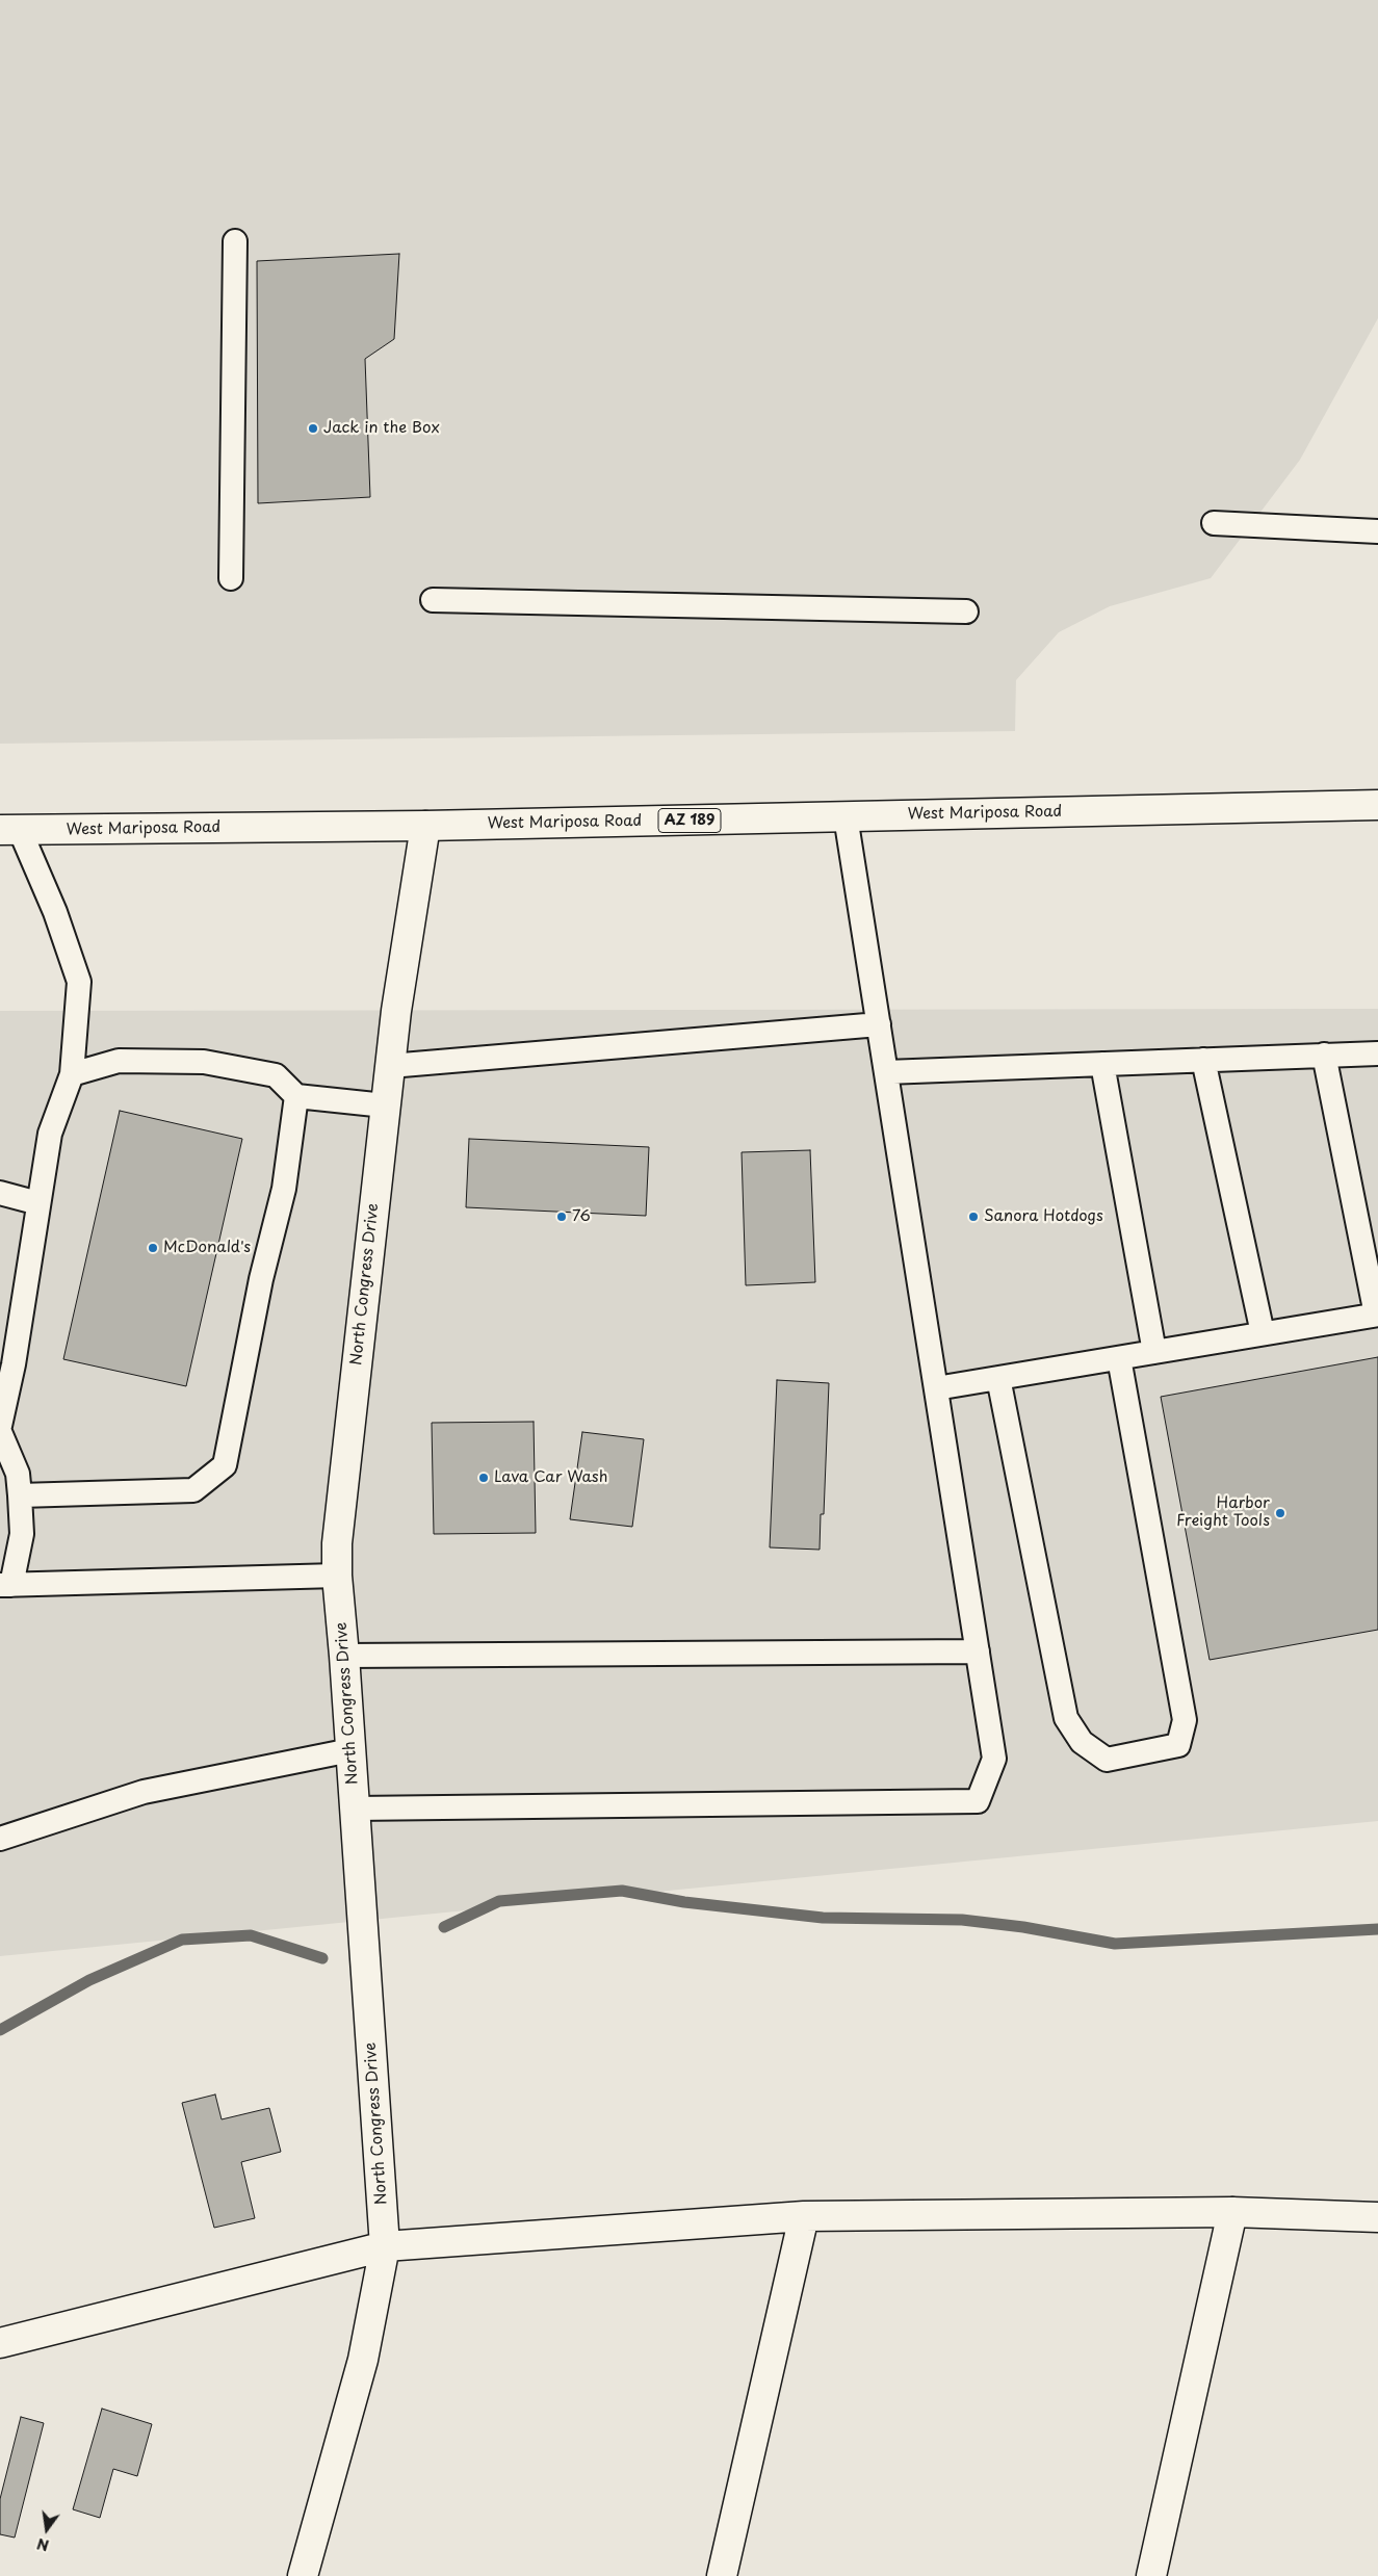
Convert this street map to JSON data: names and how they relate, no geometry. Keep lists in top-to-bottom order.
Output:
{
  "streets": {
    "street": ["West Mariposa Road", "AZ 189", "North Congress Drive"]
  },
  "crossings": [
    ["West Mariposa Road", "North Congress Drive"]
  ],
  "places": [
    "Jack in the Box",
    "76",
    "Sanora Hotdogs",
    "McDonald's",
    "Lava Car Wash",
    "Harbor Freight Tools"
  ],
  "north": "bottom"
}
